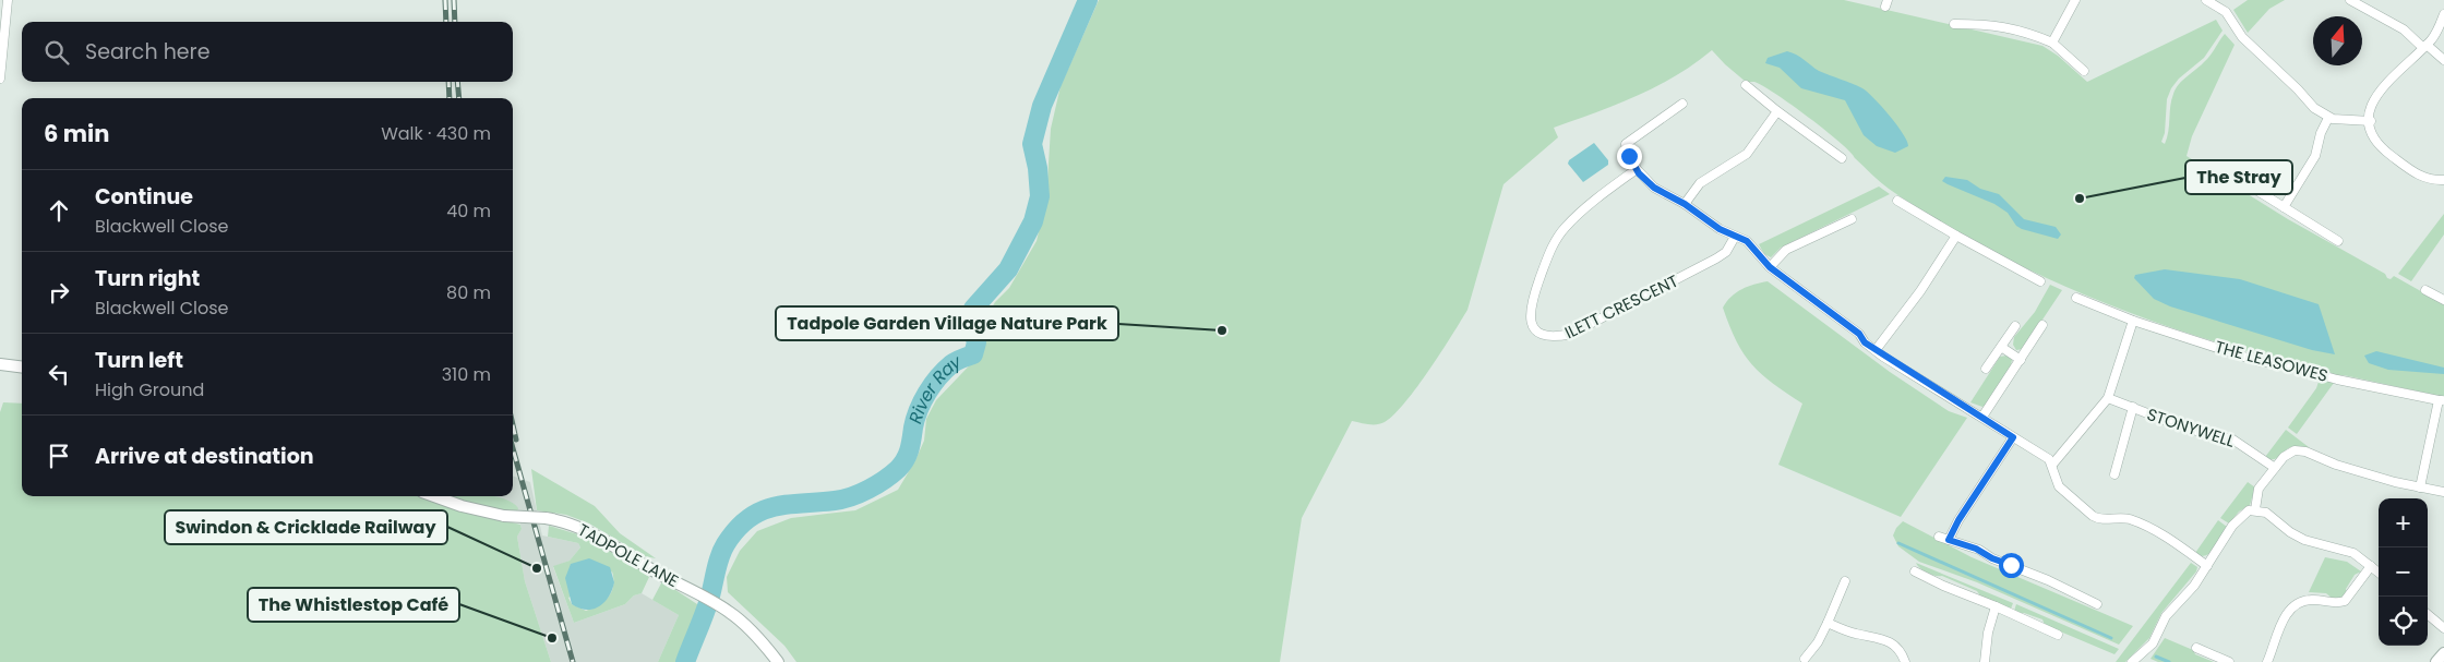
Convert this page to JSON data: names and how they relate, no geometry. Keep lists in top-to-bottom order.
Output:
{
  "streets": {
    "street": [
      "ILETT CRESCENT",
      "THE LEASOWES",
      "STONYWELL",
      "TADPOLE LANE"
    ]
  },
  "water": ["River Ray"],
  "places": [
    "The Stray",
    "Tadpole Garden Village Nature Park",
    "Swindon & Cricklade Railway",
    "The Whistlestop Café"
  ],
  "north": "top",
  "page": {
    "search": "Search here",
    "heading": ["6 min", "Walk · 430 m"],
    "list": [
      ["Continue", "Blackwell Close", "40 m"],
      ["Turn right", "Blackwell Close", "80 m"],
      ["Turn left", "High Ground", "310 m"],
      "Arrive at destination"
    ],
    "map_buttons": ["+", "−"]
  }
}
